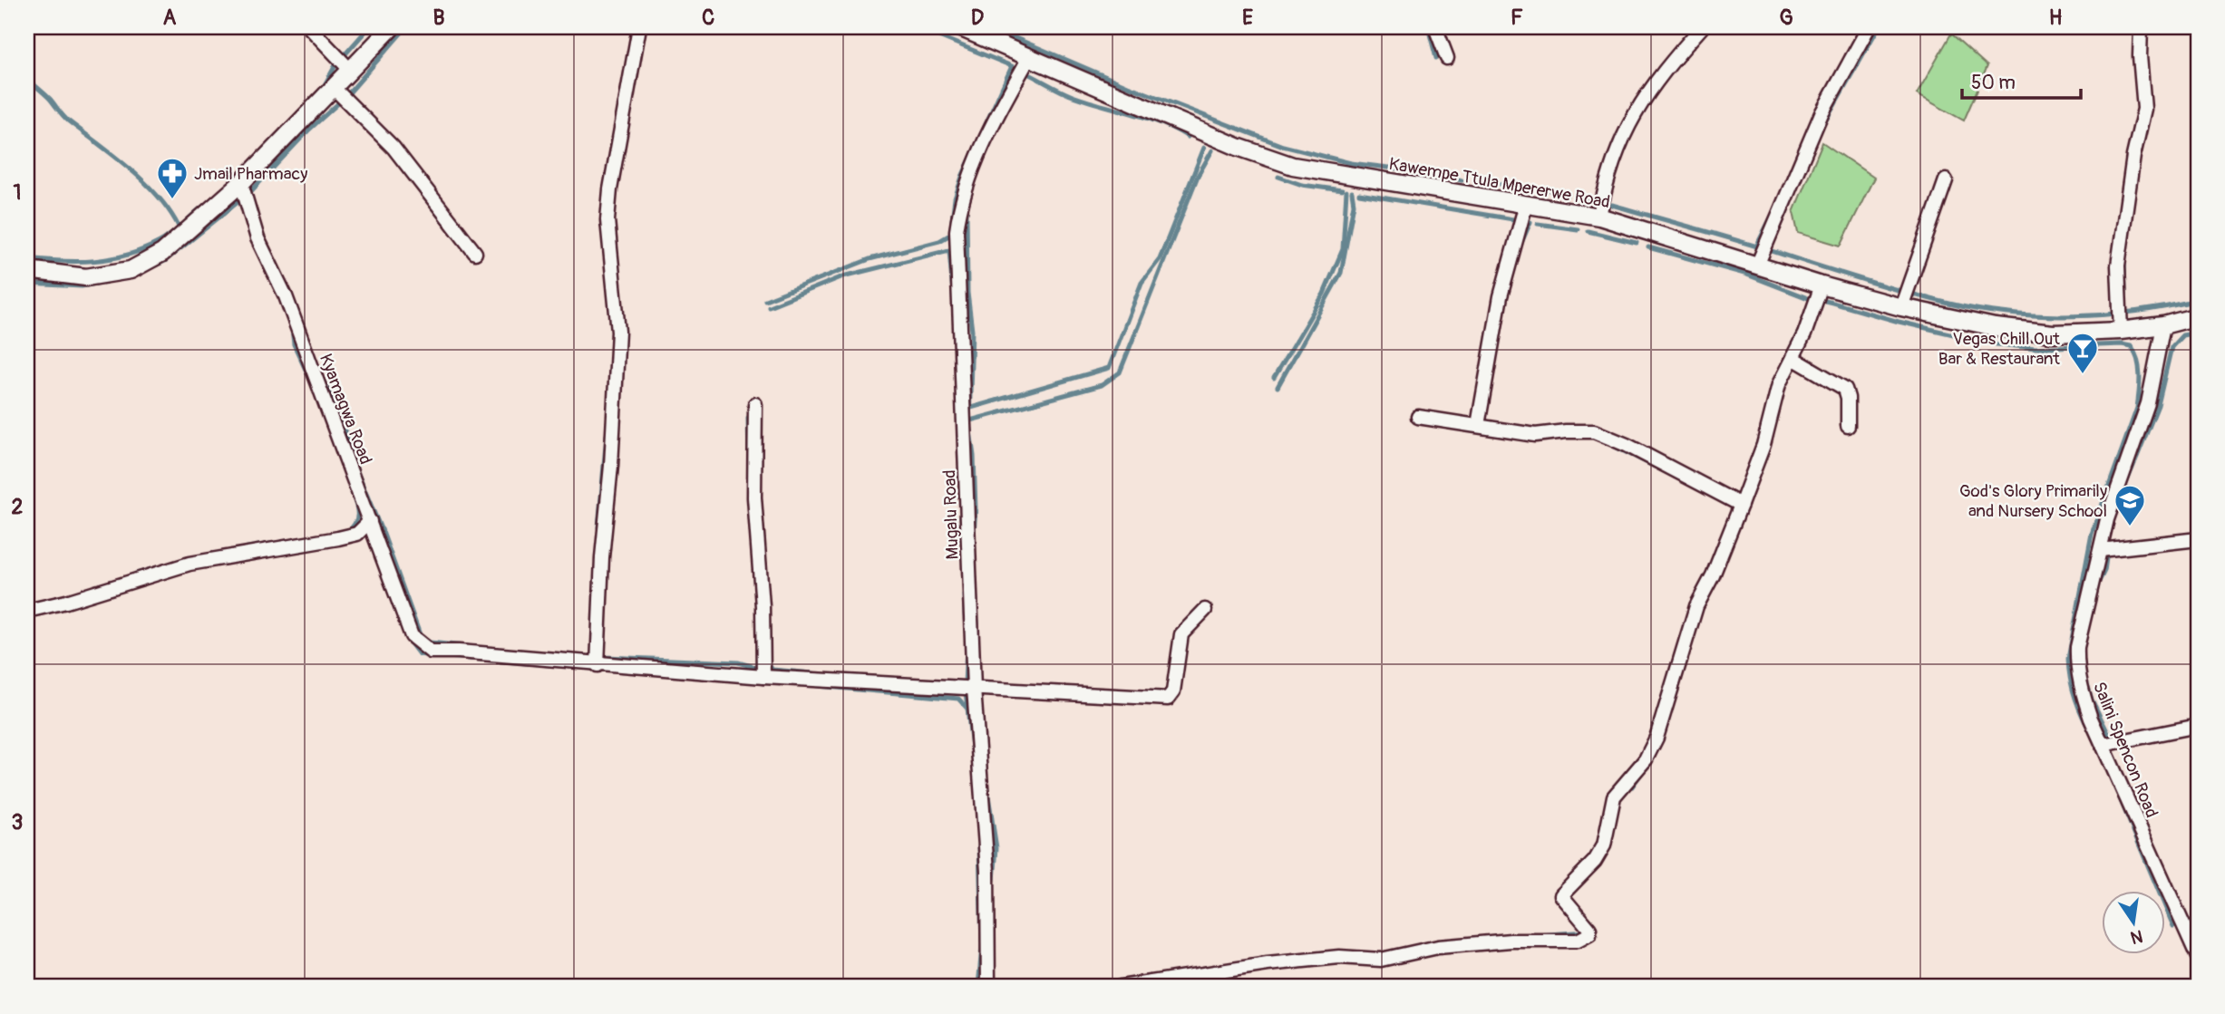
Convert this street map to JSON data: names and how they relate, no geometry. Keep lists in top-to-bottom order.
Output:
{
  "streets": {
    "street": [
      "Kawempe Ttula Mpererwe Road",
      "Kyamagwa Road",
      "Mugalu Road",
      "Salini Spencon Road"
    ]
  },
  "crossings": [
    ["Kawempe Ttula Mpererwe Road", "Mugalu Road"],
    ["Kawempe Ttula Mpererwe Road", "Salini Spencon Road"]
  ],
  "places": {
    "pharmacy": ["Jmail Pharmacy"],
    "bar": ["Vegas Chill Out Bar & Restaurant"],
    "school or university": ["God's Glory Primarily and Nursery School"]
  },
  "scale_bar": "50 m",
  "north": "bottom",
  "grid": {
    "columns": [
      "A",
      "B",
      "C",
      "D",
      "E",
      "F",
      "G",
      "H"
    ],
    "rows": ["1", "2", "3"]
  }
}
